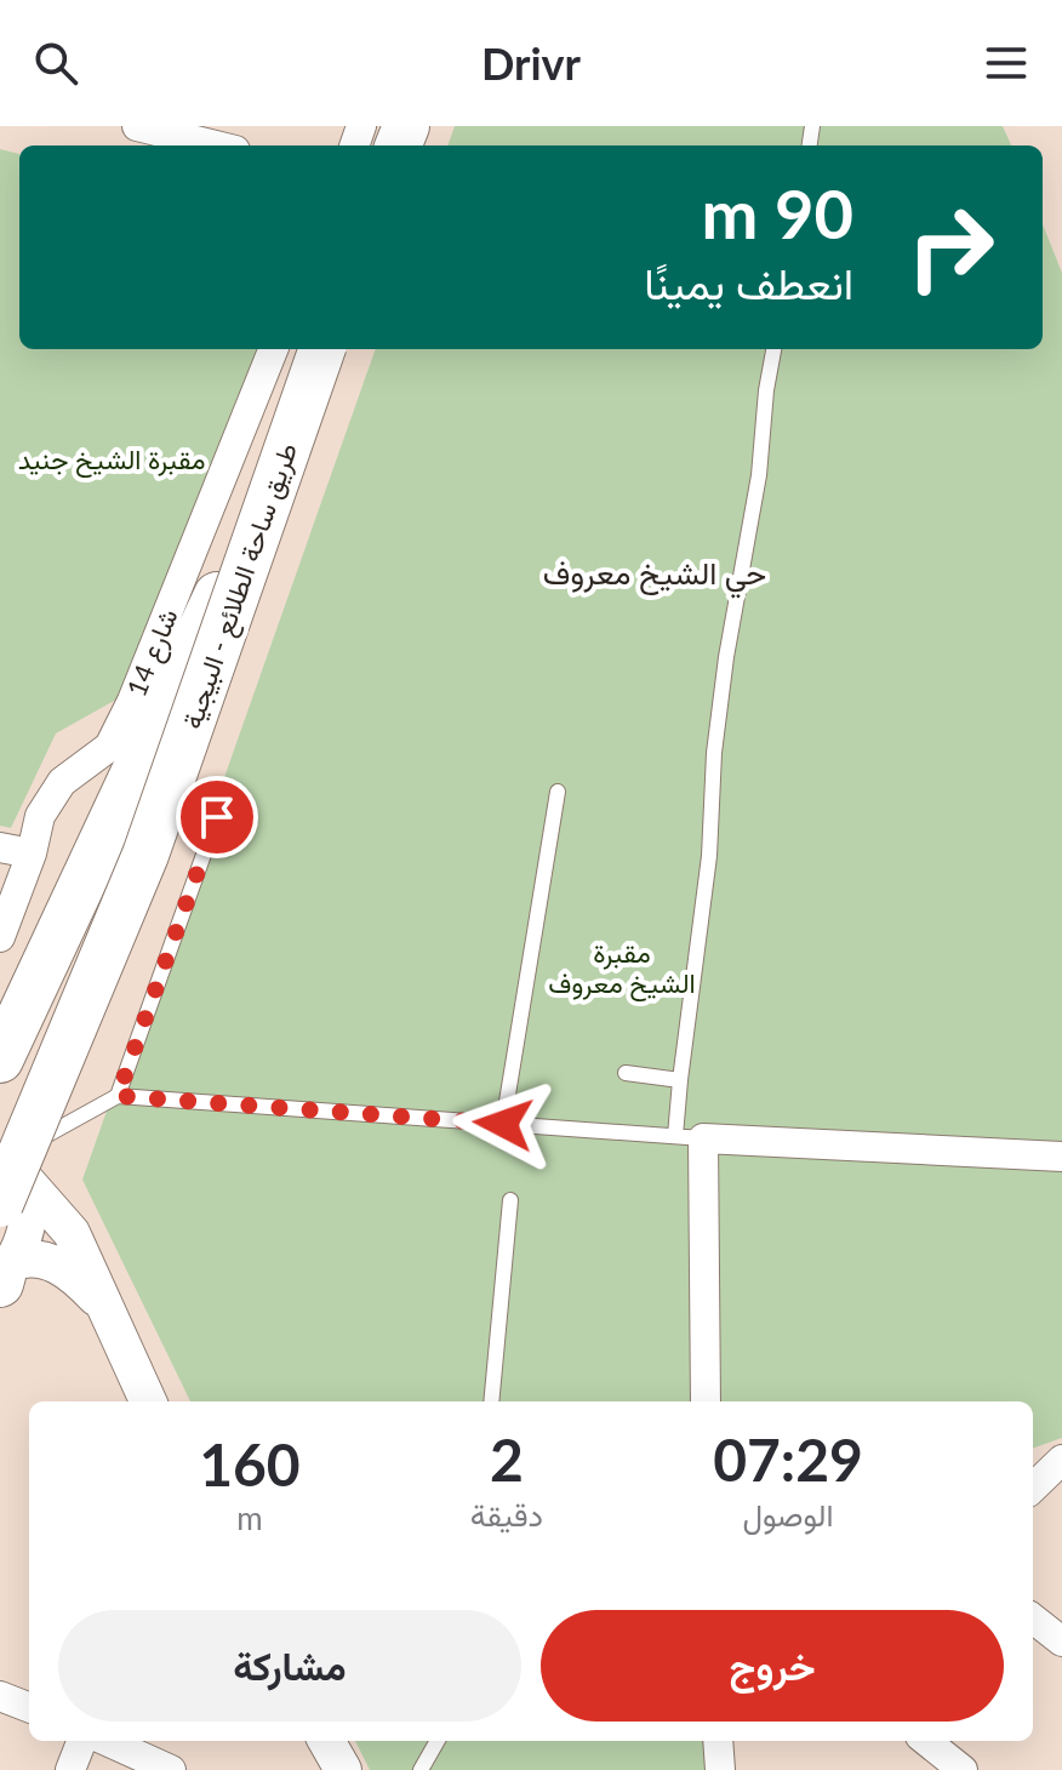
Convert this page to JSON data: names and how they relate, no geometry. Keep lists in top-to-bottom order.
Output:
{
  "streets": {
    "main road": ["طريق ساحة الطلائع - البيجية"],
    "street": ["شارع 14"]
  },
  "districts": ["حي الشيخ معروف"],
  "parks": ["مقبرة الشيخ جنيد", "مقبرة الشيخ معروف"],
  "page": {
    "header": "Drivr",
    "turn": ["90 m", "انعطف يمينًا"],
    "eta": [
      "07:29",
      "الوصول",
      "2",
      "دقيقة",
      "160",
      "m"
    ],
    "buttons": ["خروج", "مشاركة"]
  }
}
